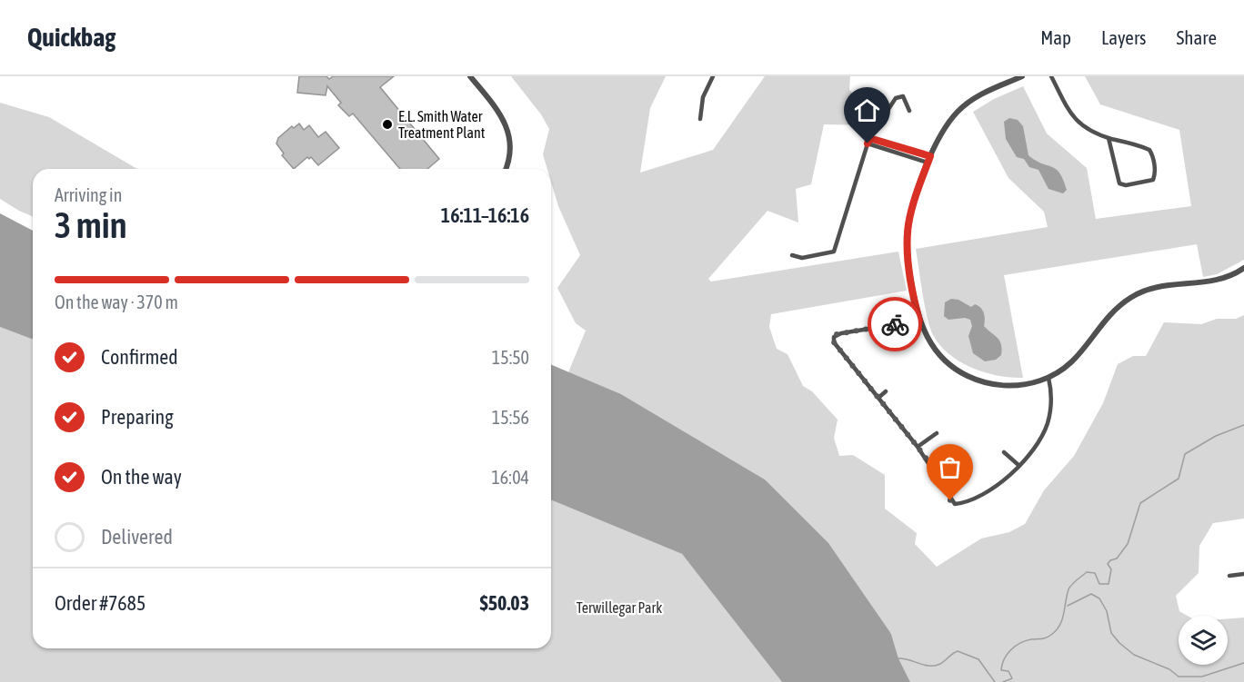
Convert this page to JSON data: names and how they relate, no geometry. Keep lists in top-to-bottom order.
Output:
{
  "parks": ["Terwillegar Park"],
  "places": ["E.L. Smith Water Treatment Plant"],
  "page": {
    "header": "Quickbag",
    "nav": ["Map", "Layers", "Share"],
    "heading": ["3 min", "Arriving in", "16:11–16:16"],
    "panel": ["Order #7685", "$50.03"],
    "bar": "On the way · 370 m",
    "list": [
      ["Confirmed", "15:50"],
      ["Preparing", "15:56"],
      ["On the way", "16:04"],
      "Delivered"
    ]
  }
}
